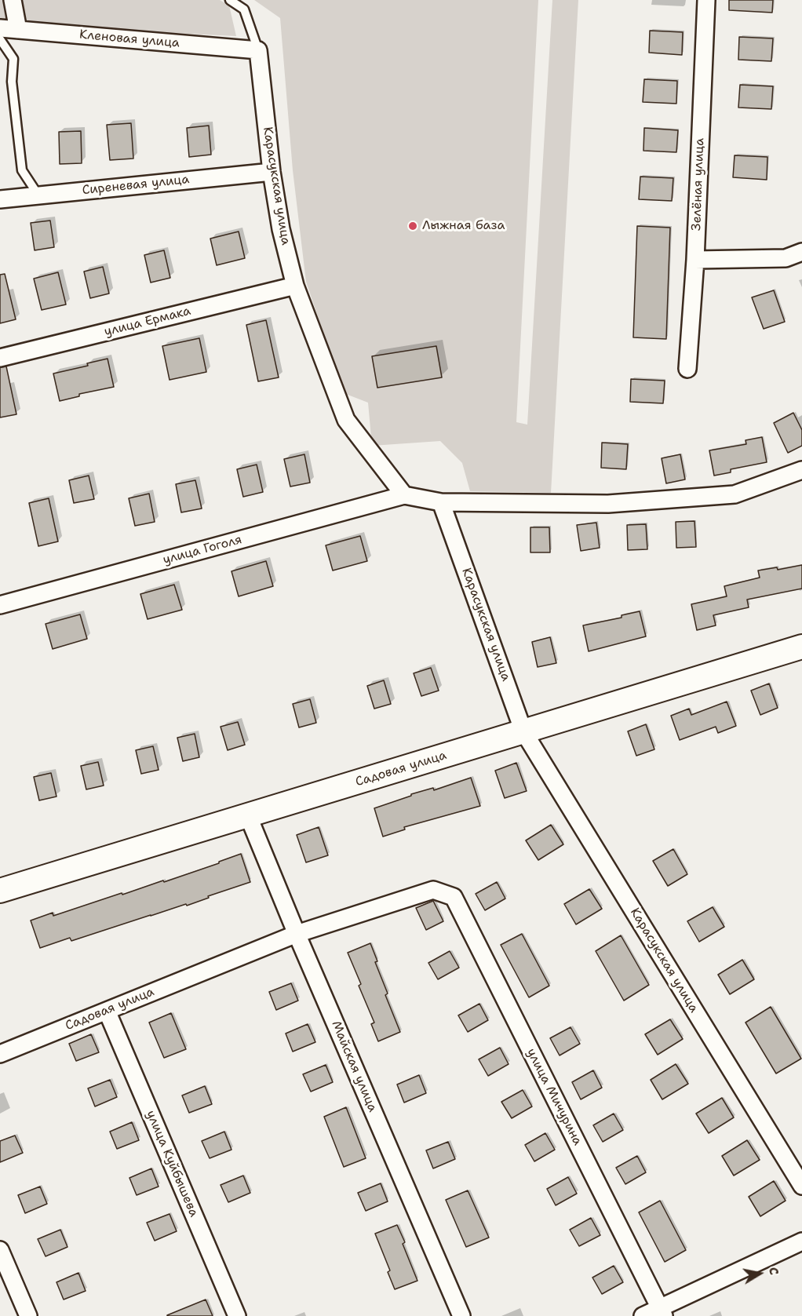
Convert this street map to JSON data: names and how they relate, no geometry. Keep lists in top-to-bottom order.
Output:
{
  "streets": {
    "street": [
      "Кленовая улица",
      "Зелёная улица",
      "Сиреневая улица",
      "Карасукская улица",
      "улица Ермака",
      "улица Гоголя",
      "Садовая улица",
      "Майская улица",
      "улица Мичурина",
      "улица Куйбышева"
    ]
  },
  "crossings": [
    ["Кленовая улица", "Карасукская улица"],
    ["Сиреневая улица", "Карасукская улица"],
    ["Карасукская улица", "улица Ермака"],
    ["Карасукская улица", "улица Гоголя"],
    ["Карасукская улица", "Садовая улица"],
    ["Садовая улица", "Майская улица"],
    ["Садовая улица", "улица Мичурина"],
    ["Садовая улица", "улица Куйбышева"]
  ],
  "places": ["Лыжная база"],
  "north": "right"
}
